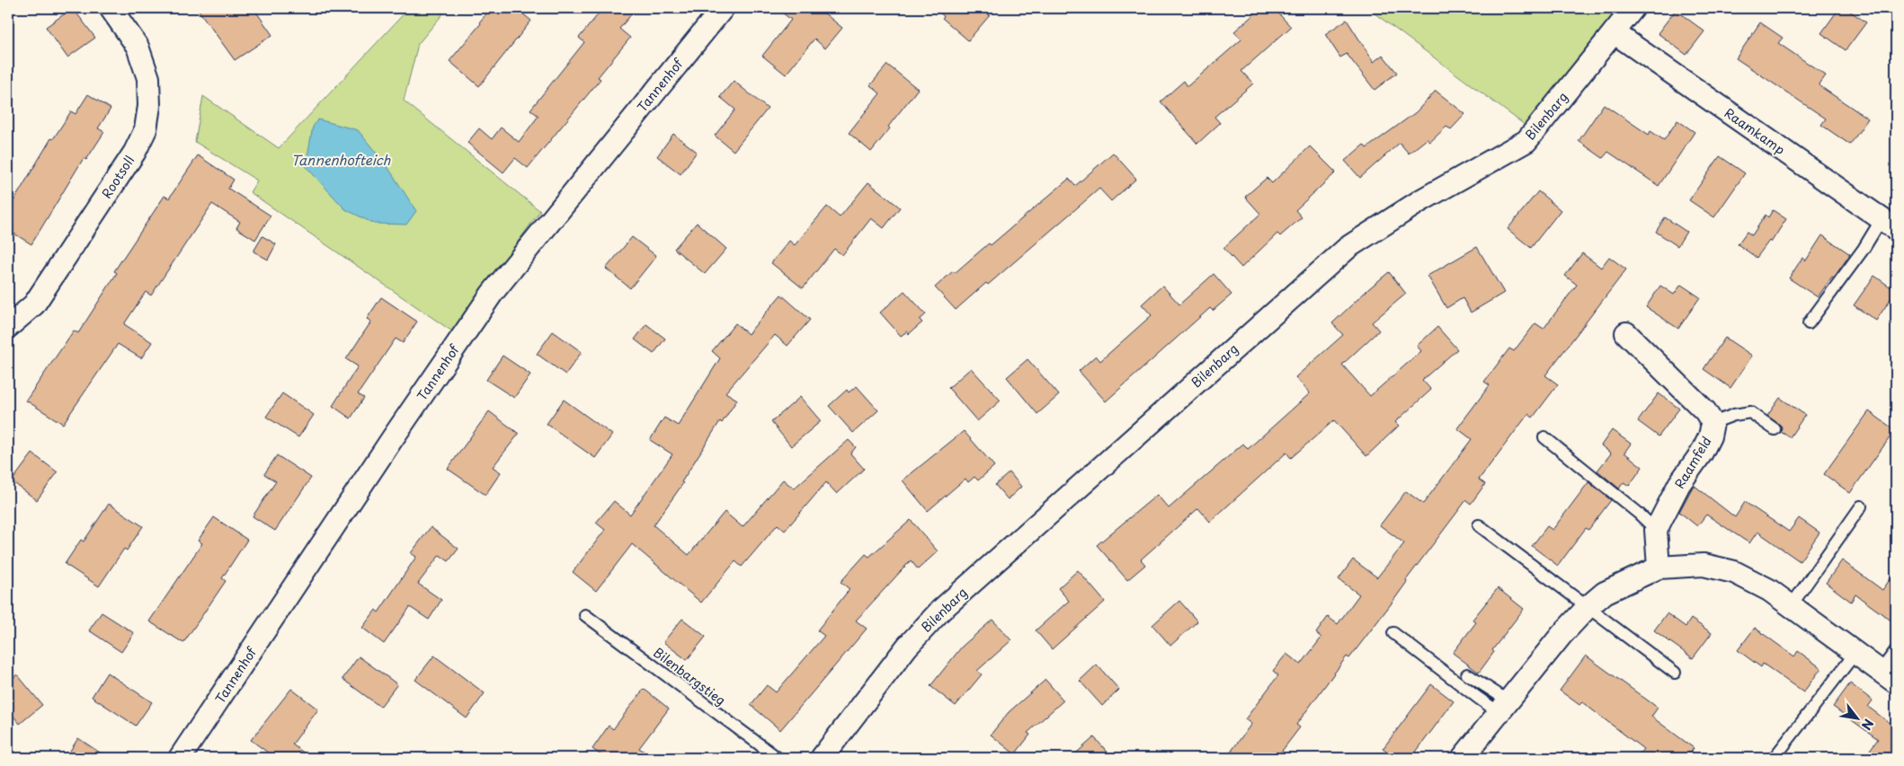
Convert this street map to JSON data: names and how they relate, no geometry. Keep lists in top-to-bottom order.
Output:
{
  "streets": {
    "street": [
      "Tannenhof",
      "Bilenbarg",
      "Raamkamp",
      "Rootsoll",
      "Raamfeld"
    ],
    "lane": ["Bilenbargstieg"]
  },
  "crossings": [
    ["Bilenbarg", "Raamkamp"]
  ],
  "water": ["Tannenhofteich"],
  "north": "bottom right"
}
